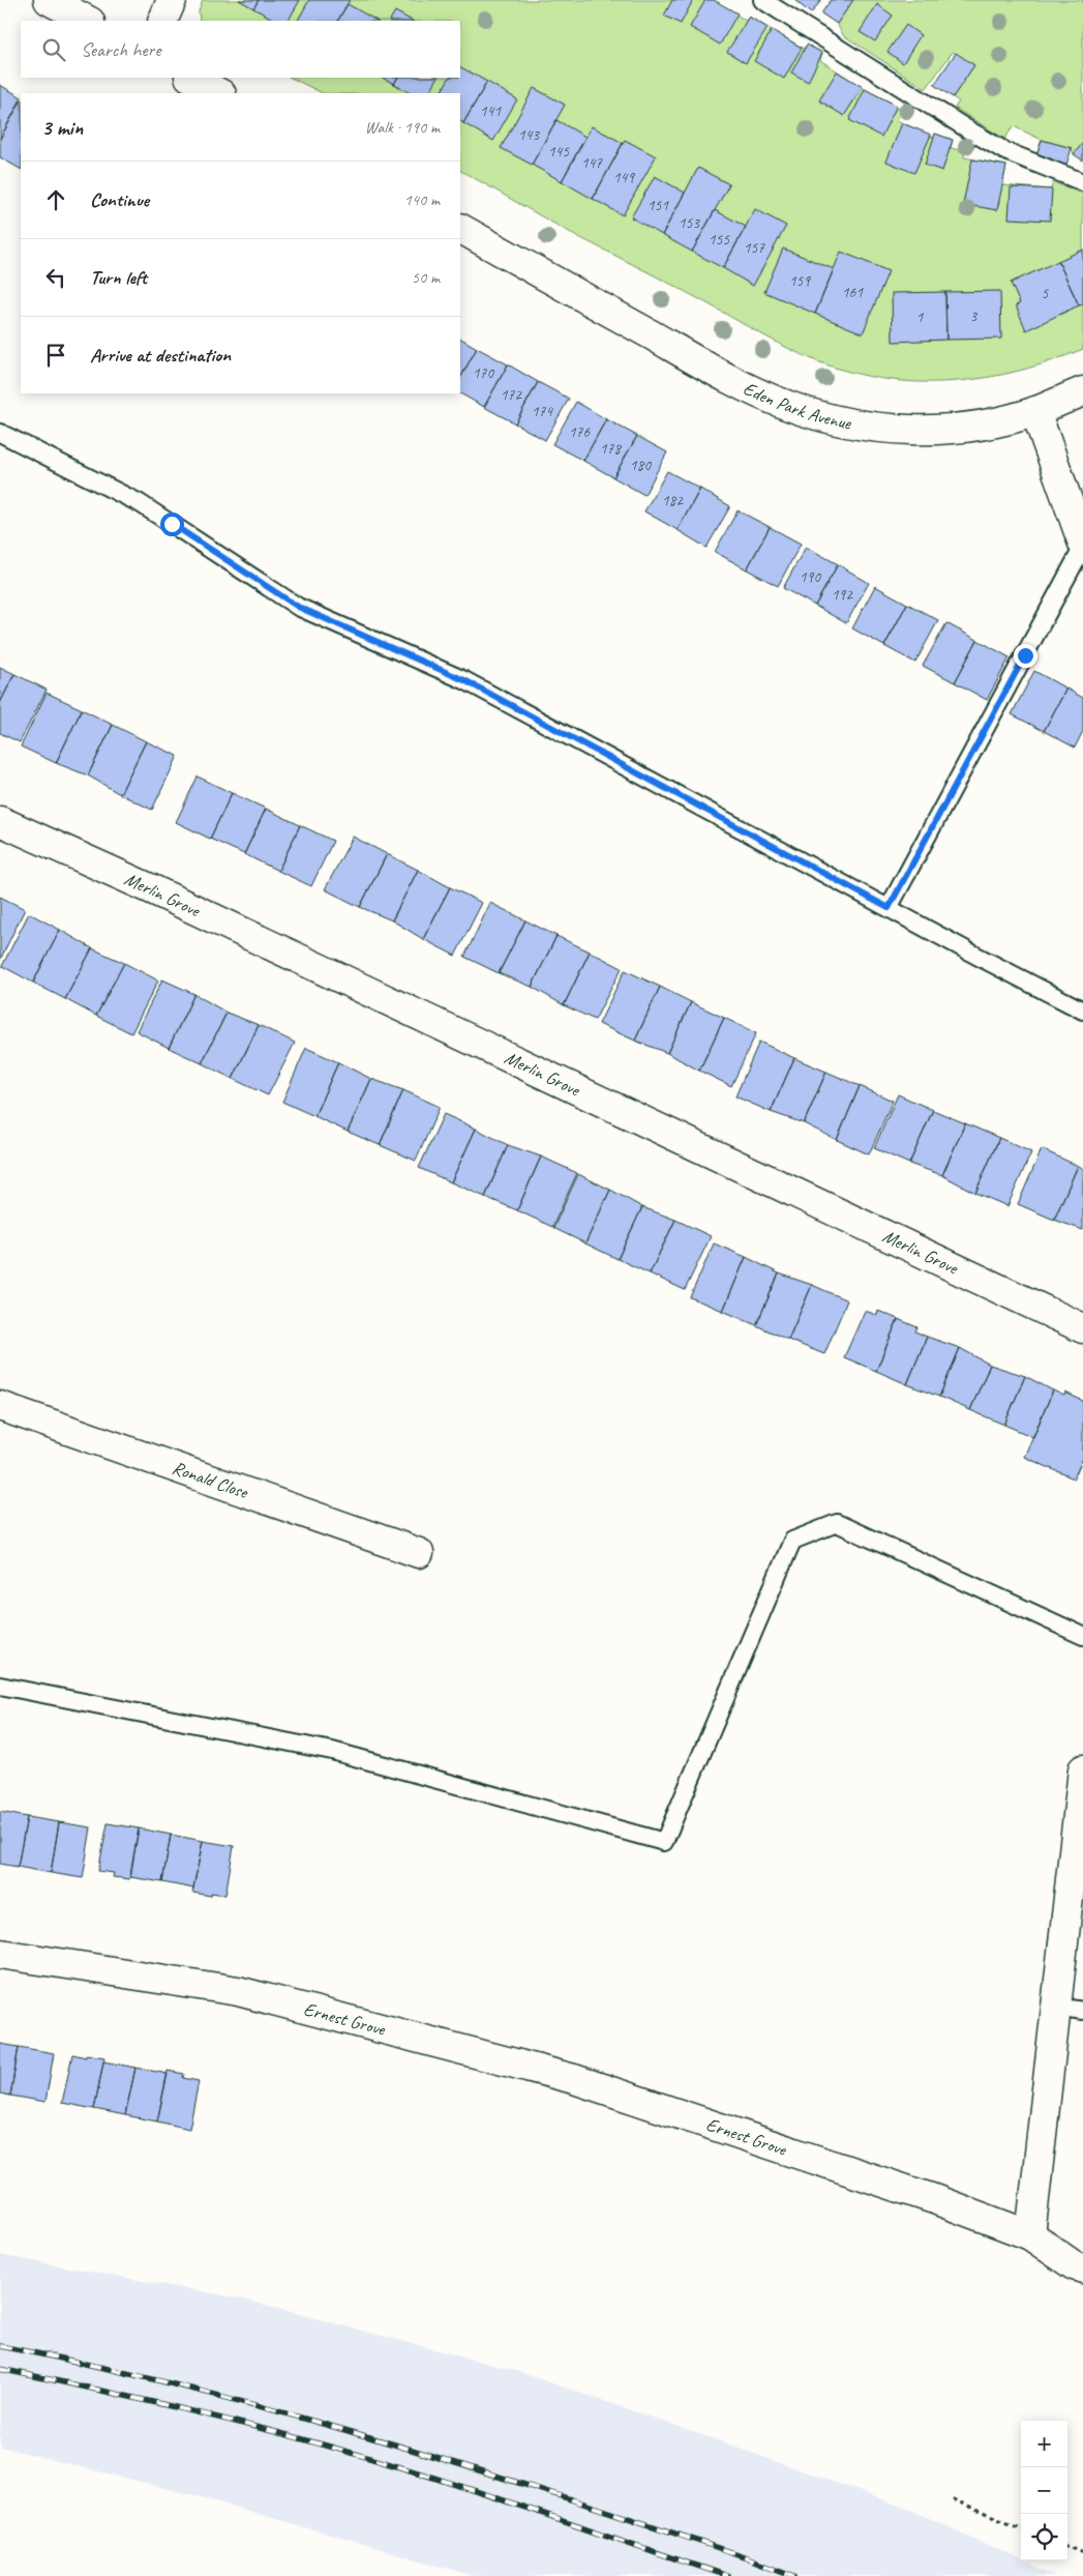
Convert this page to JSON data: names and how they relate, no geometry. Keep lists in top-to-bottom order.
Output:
{
  "streets": {
    "street": [
      "Eden Park Avenue",
      "Merlin Grove",
      "Ronald Close",
      "Ernest Grove"
    ]
  },
  "house_numbers": [
    "141",
    "143",
    "145",
    "147",
    "149",
    "151",
    "153",
    "155",
    "157",
    "159",
    "161",
    "5",
    "3",
    "1",
    "170",
    "172",
    "174",
    "176",
    "178",
    "180",
    "182",
    "190",
    "192"
  ],
  "page": {
    "search": "Search here",
    "heading": ["3 min", "Walk · 190 m"],
    "list": [
      ["Continue", "140 m"],
      ["Turn left", "50 m"],
      "Arrive at destination"
    ],
    "map_buttons": ["+", "−"]
  }
}
